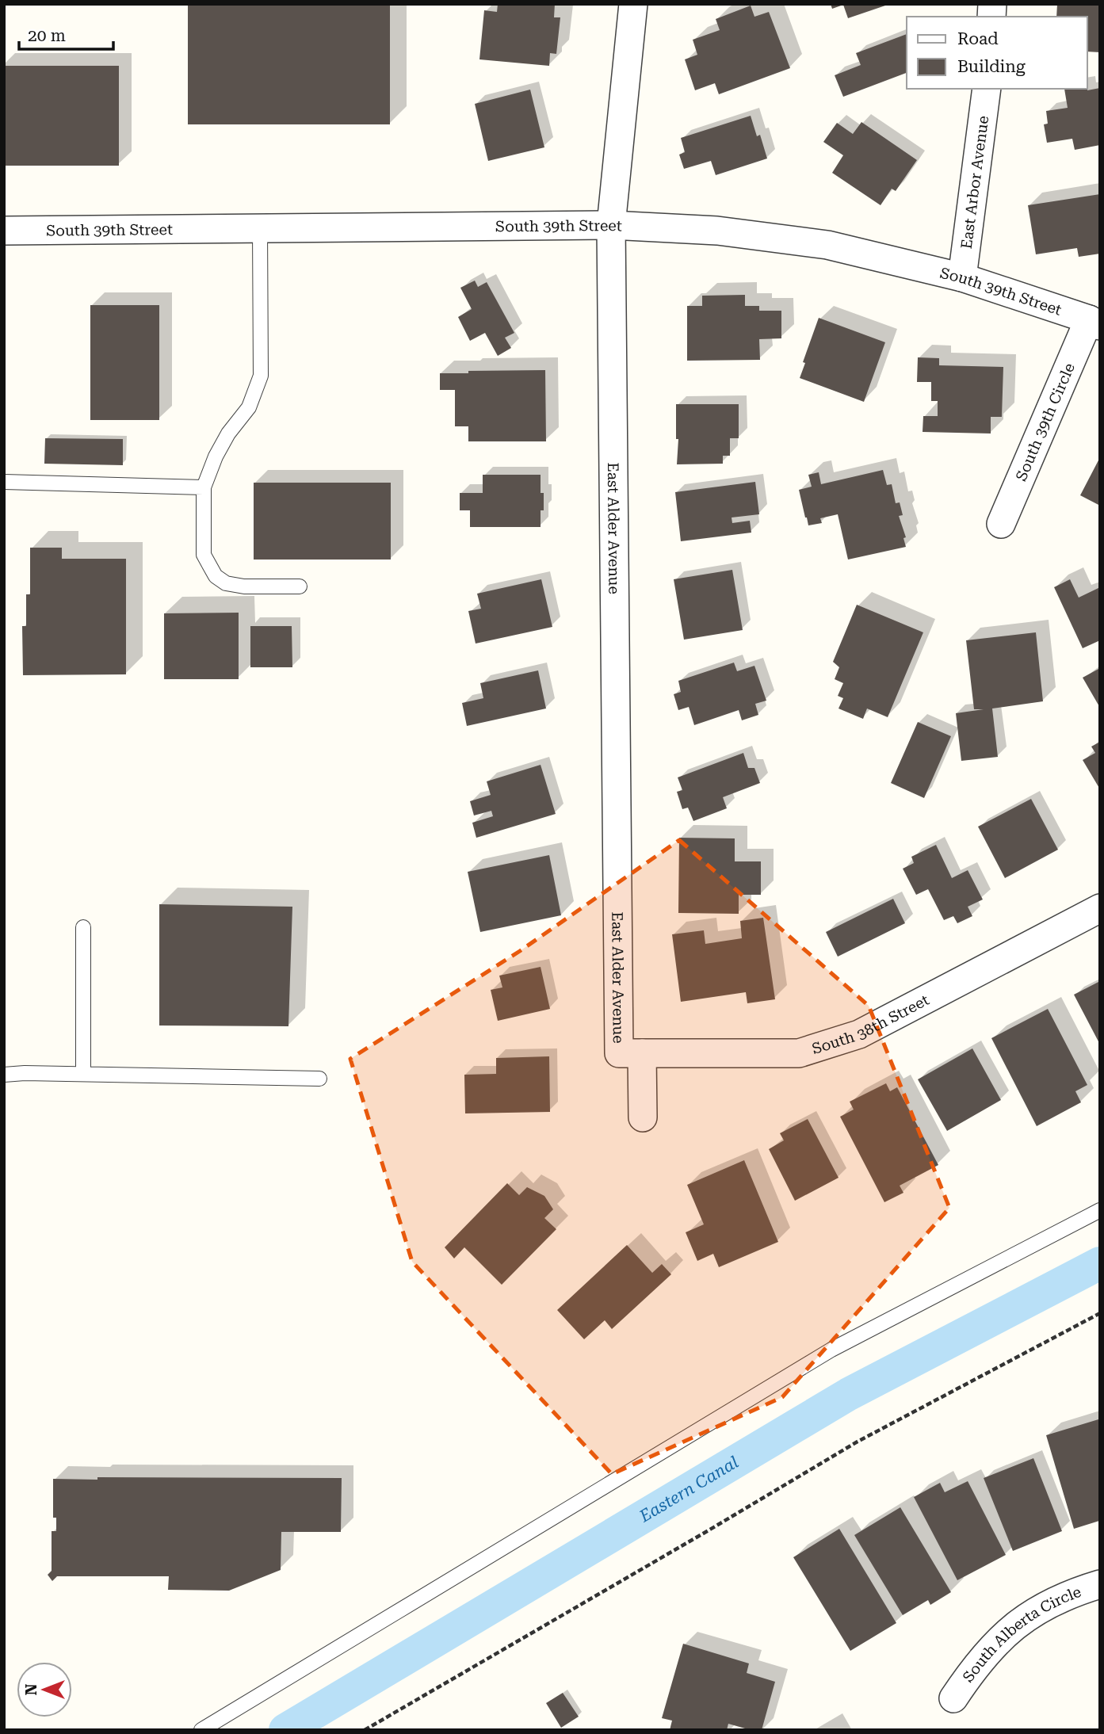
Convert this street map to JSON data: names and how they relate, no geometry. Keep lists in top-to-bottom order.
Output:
{
  "streets": {
    "street": [
      "East Arbor Avenue",
      "South 39th Street",
      "South 39th Circle",
      "East Alder Avenue",
      "South 38th Street",
      "South Alberta Circle"
    ]
  },
  "crossings": [
    ["East Arbor Avenue", "South 39th Street"],
    ["South 39th Street", "South 39th Circle"],
    ["South 39th Street", "East Alder Avenue"],
    ["East Alder Avenue", "South 38th Street"]
  ],
  "water": ["Eastern Canal"],
  "legend": ["Road", "Building"],
  "scale_bar": "20 m",
  "north": "left"
}
